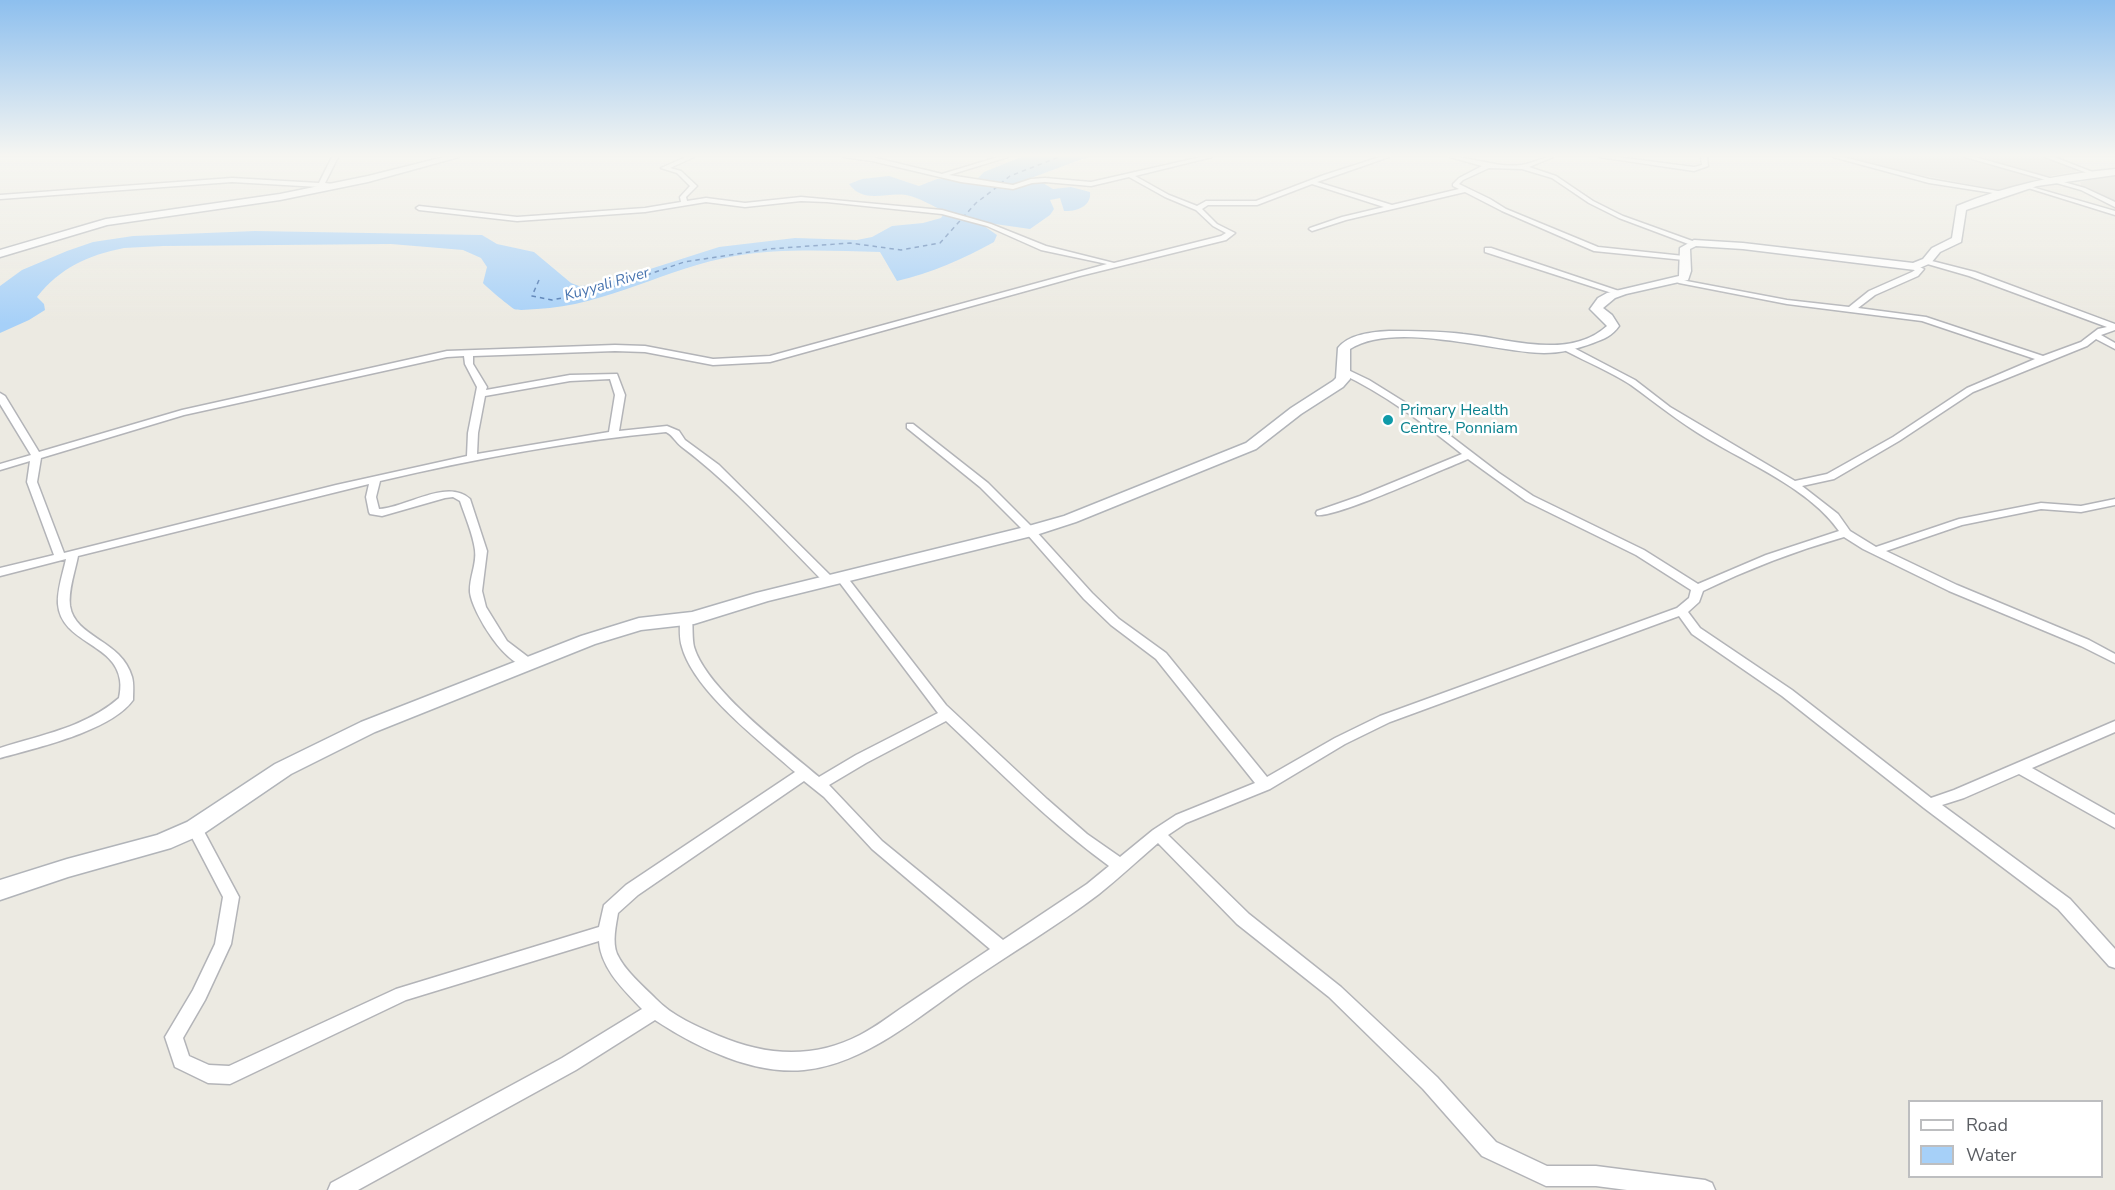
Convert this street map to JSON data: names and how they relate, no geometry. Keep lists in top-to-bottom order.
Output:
{
  "water": ["Kuyyali River"],
  "places": ["Primary Health Centre, Ponniam"],
  "legend": ["Road", "Water"]
}
